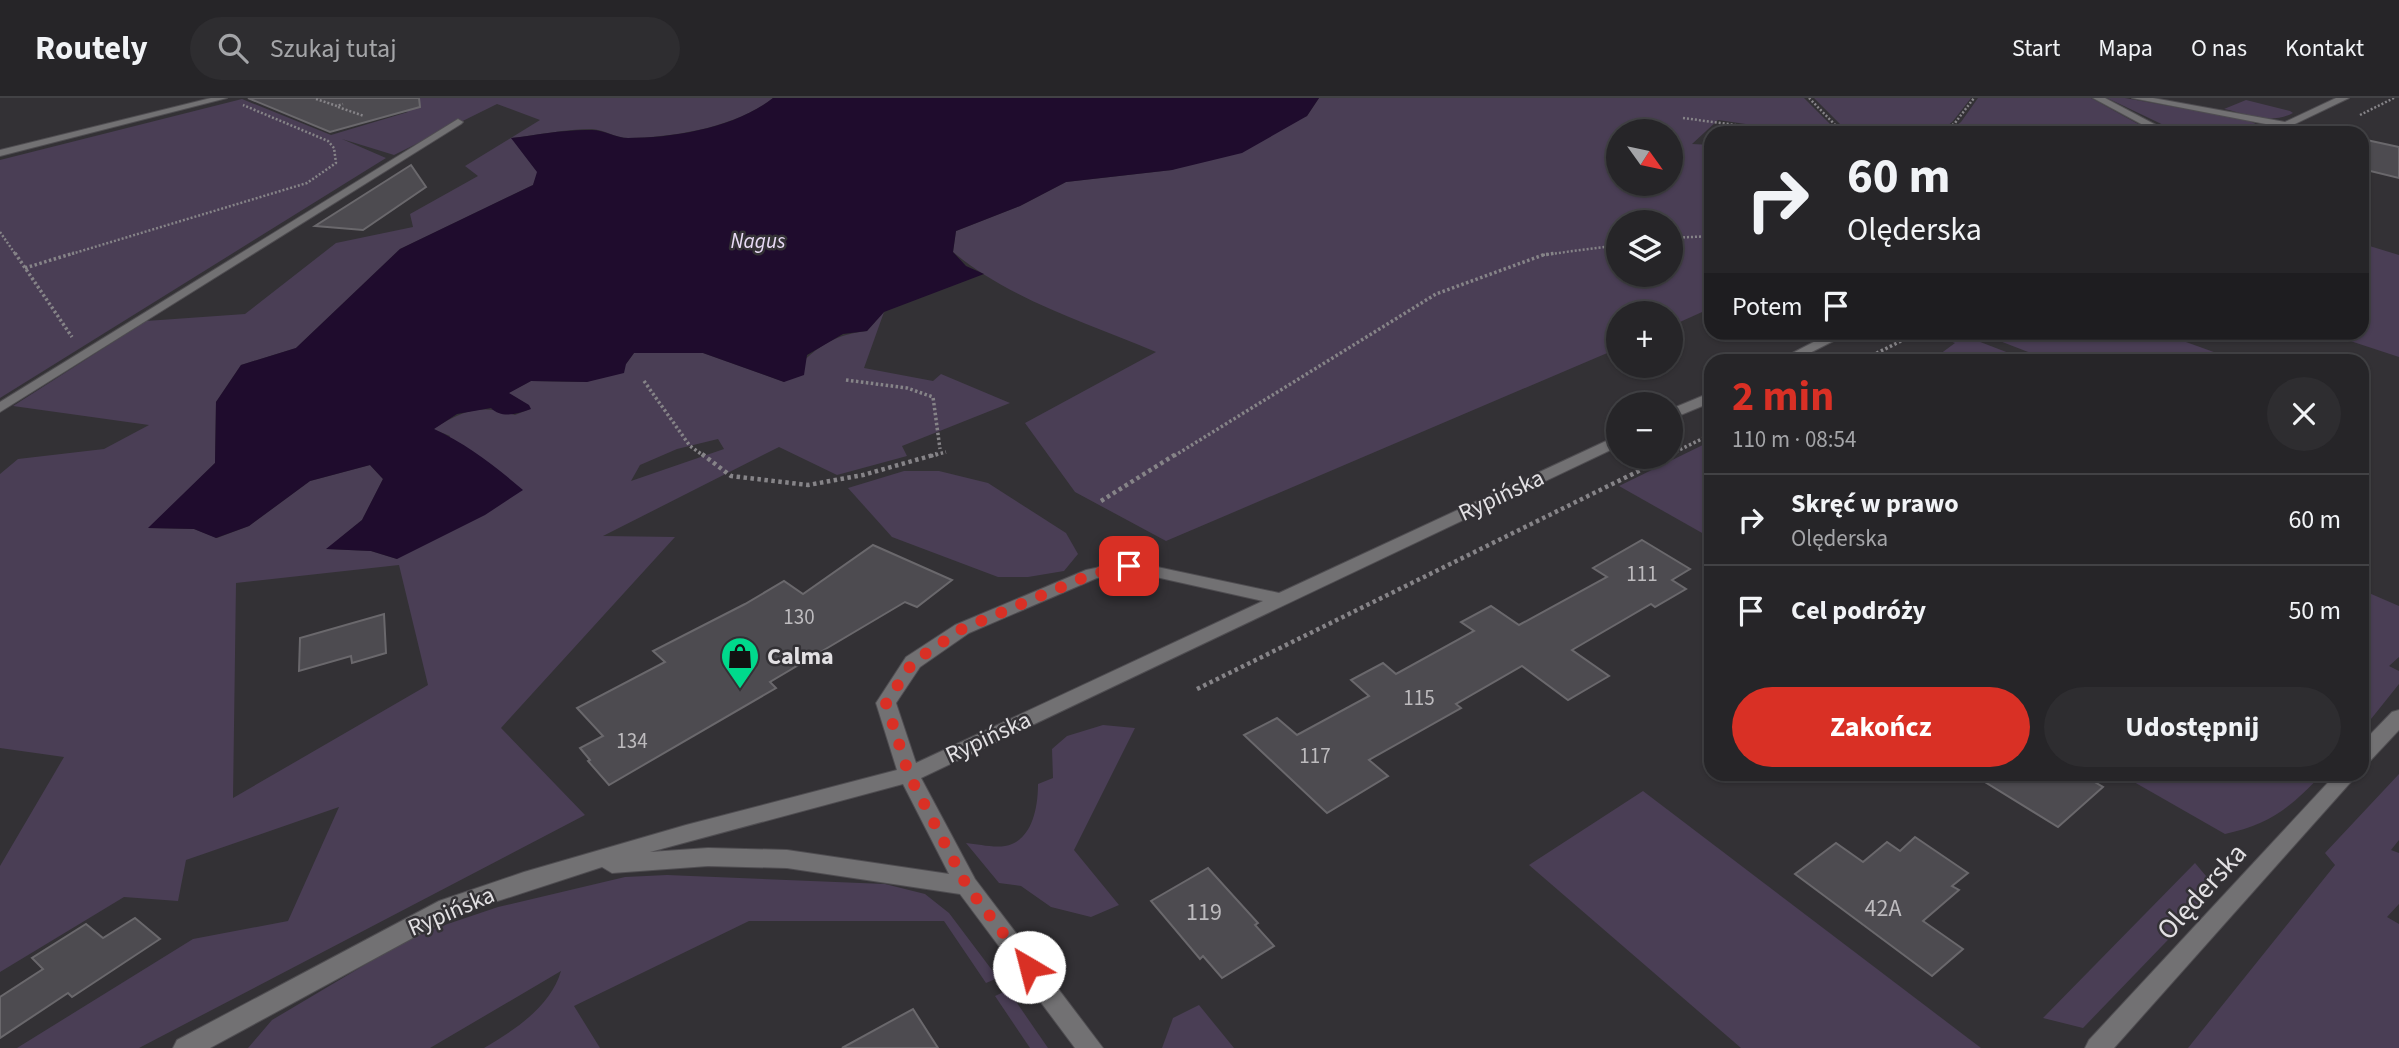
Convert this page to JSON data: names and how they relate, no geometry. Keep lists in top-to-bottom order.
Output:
{
  "streets": {
    "street": ["Rypińska", "Olęderska"]
  },
  "water": ["Nagus"],
  "places": {
    "shop": ["Calma"]
  },
  "house_numbers": [
    "111",
    "130",
    "115",
    "134",
    "117",
    "42A",
    "119"
  ],
  "north": "bottom right",
  "page": {
    "header": "Routely",
    "search": "Szukaj tutaj",
    "nav": [
      "Start",
      "Mapa",
      "O nas",
      "Kontakt"
    ],
    "map_buttons": ["+", "−"],
    "turn": ["60 m", "Olęderska"],
    "then": "Potem",
    "heading": ["2 min", "110 m · 08:54"],
    "list": [
      {
        "name": "Skręć w prawo",
        "note": "Olęderska",
        "value": "60 m"
      },
      {
        "name": "Cel podróży",
        "value": "50 m"
      }
    ],
    "buttons": ["Zakończ", "Udostępnij"]
  }
}
